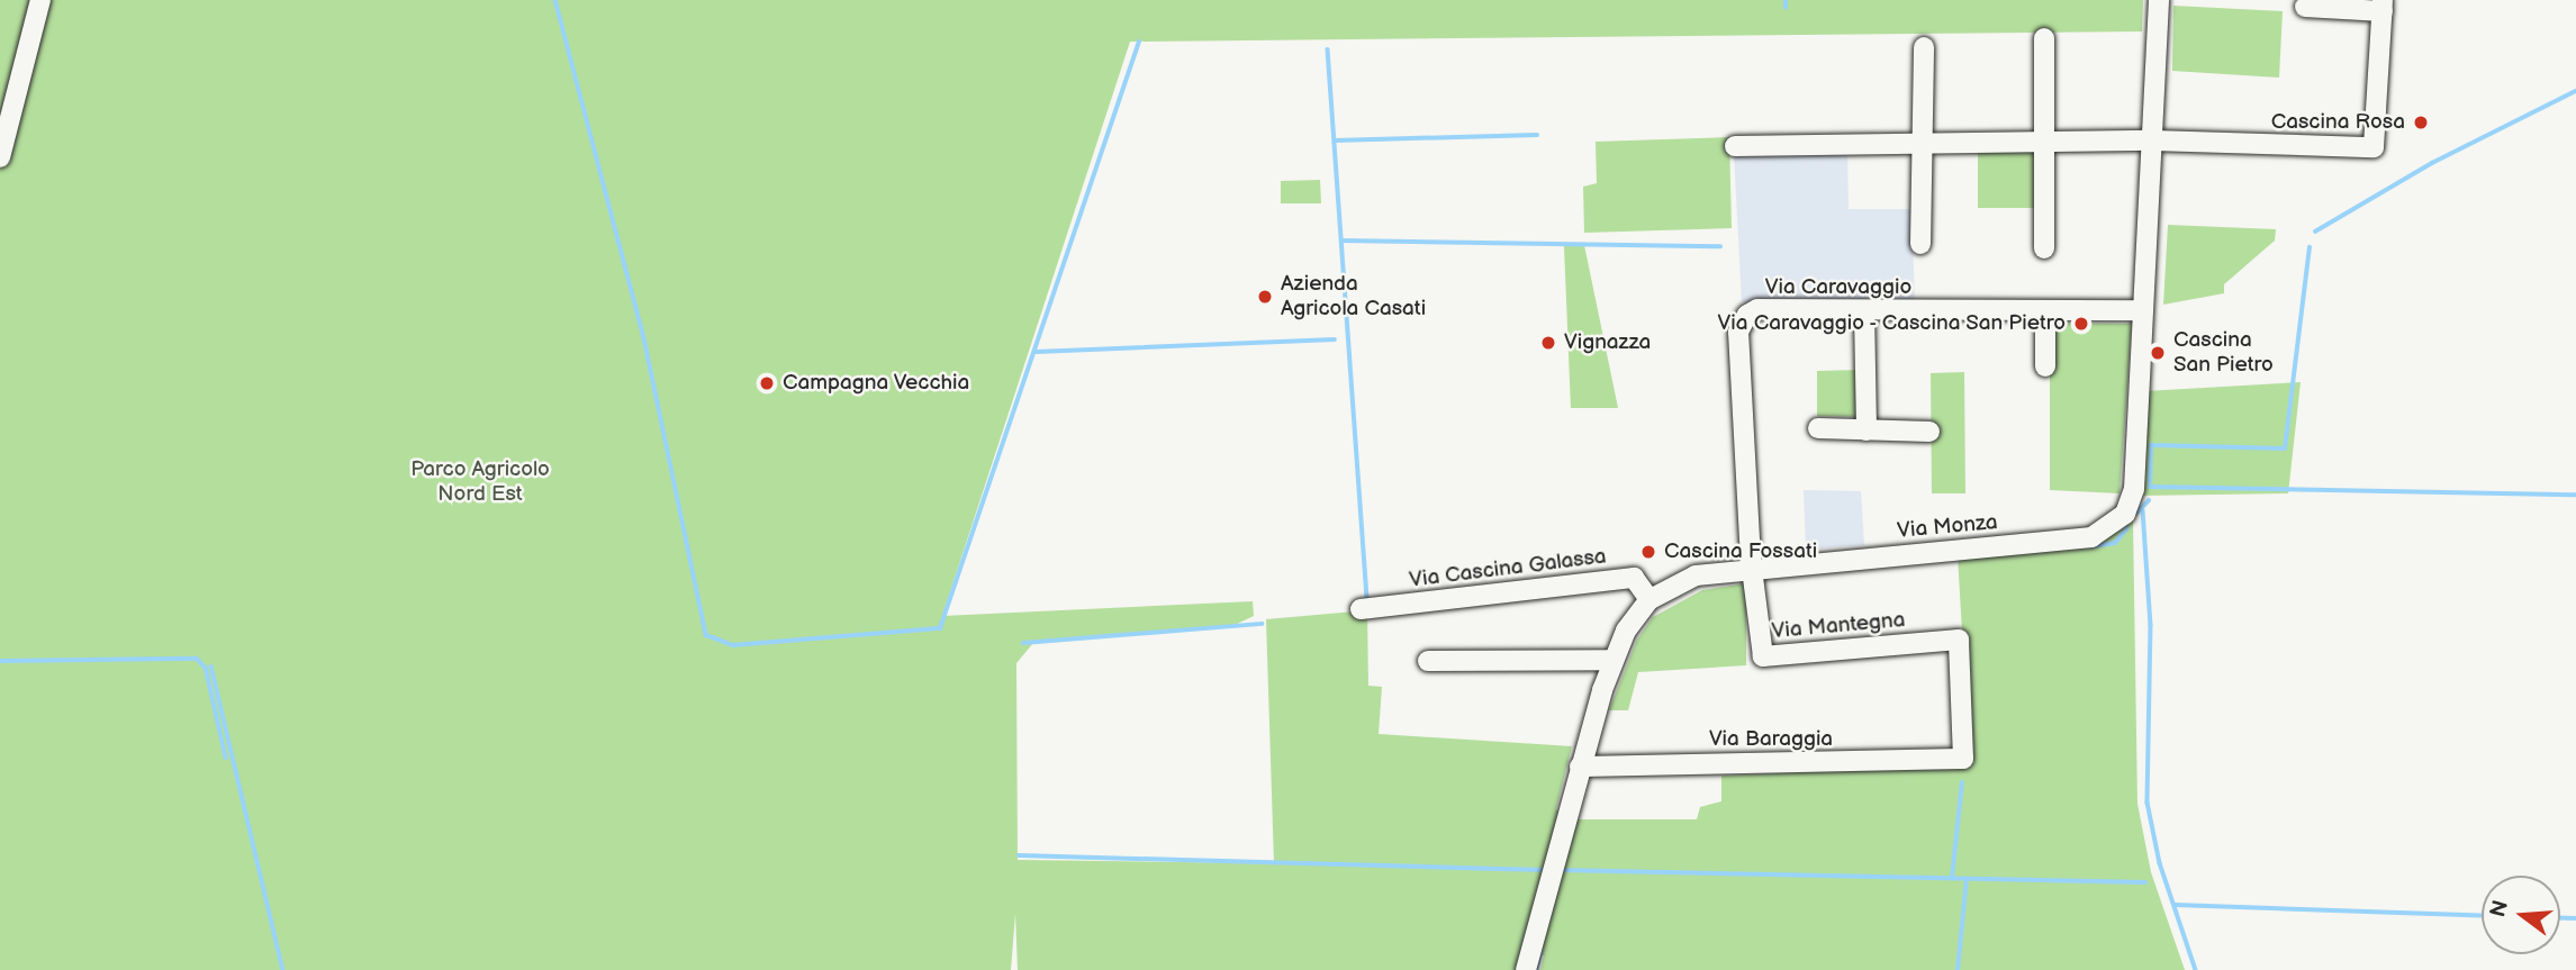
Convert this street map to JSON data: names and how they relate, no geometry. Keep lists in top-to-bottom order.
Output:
{
  "streets": {
    "street": [
      "Via Caravaggio",
      "Via Monza",
      "Via Cascina Galassa",
      "Via Mantegna",
      "Via Baraggia"
    ]
  },
  "crossings": [
    ["Via Caravaggio", "Via Monza"],
    ["Via Caravaggio", "Via Mantegna"],
    ["Via Monza", "Via Cascina Galassa"],
    ["Via Monza", "Via Mantegna"],
    ["Via Monza", "Via Baraggia"],
    ["Via Mantegna", "Via Baraggia"]
  ],
  "parks": ["Parco Agricolo Nord Est"],
  "places": [
    "Cascina Rosa",
    "Azienda Agricola Casati",
    "Via Caravaggio - Cascina San Pietro",
    "Vignazza",
    "Cascina San Pietro",
    "Campagna Vecchia",
    "Cascina Fossati"
  ],
  "north": "left"
}
